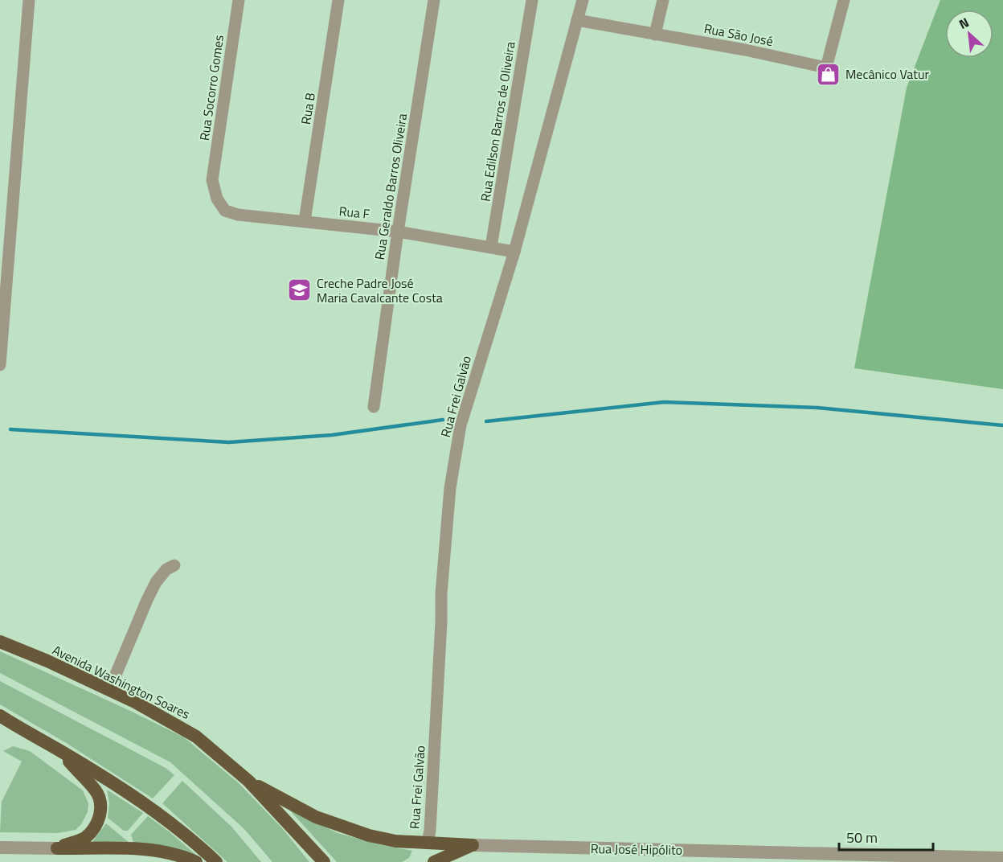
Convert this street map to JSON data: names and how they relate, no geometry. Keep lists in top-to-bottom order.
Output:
{
  "streets": {
    "highway": ["Avenida Washington Soares"],
    "street": [
      "Rua São José",
      "Rua Socorro Gomes",
      "Rua B",
      "Rua Edilson Barros de Oliveira",
      "Rua Geraldo Barros Oliveira",
      "Rua F",
      "Rua Frei Galvão",
      "Rua José Hipólito"
    ]
  },
  "crossings": [
    ["Rua São José", "Rua Frei Galvão"],
    ["Rua Socorro Gomes", "Rua F"],
    ["Rua B", "Rua F"],
    ["Rua Edilson Barros de Oliveira", "Rua F"],
    ["Rua Geraldo Barros Oliveira", "Rua F"],
    ["Rua F", "Rua Frei Galvão"]
  ],
  "places": {
    "shop": ["Mecânico Vatur"],
    "school or university": ["Creche Padre José Maria Cavalcante Costa"]
  },
  "scale_bar": "50 m",
  "north": "top left"
}
